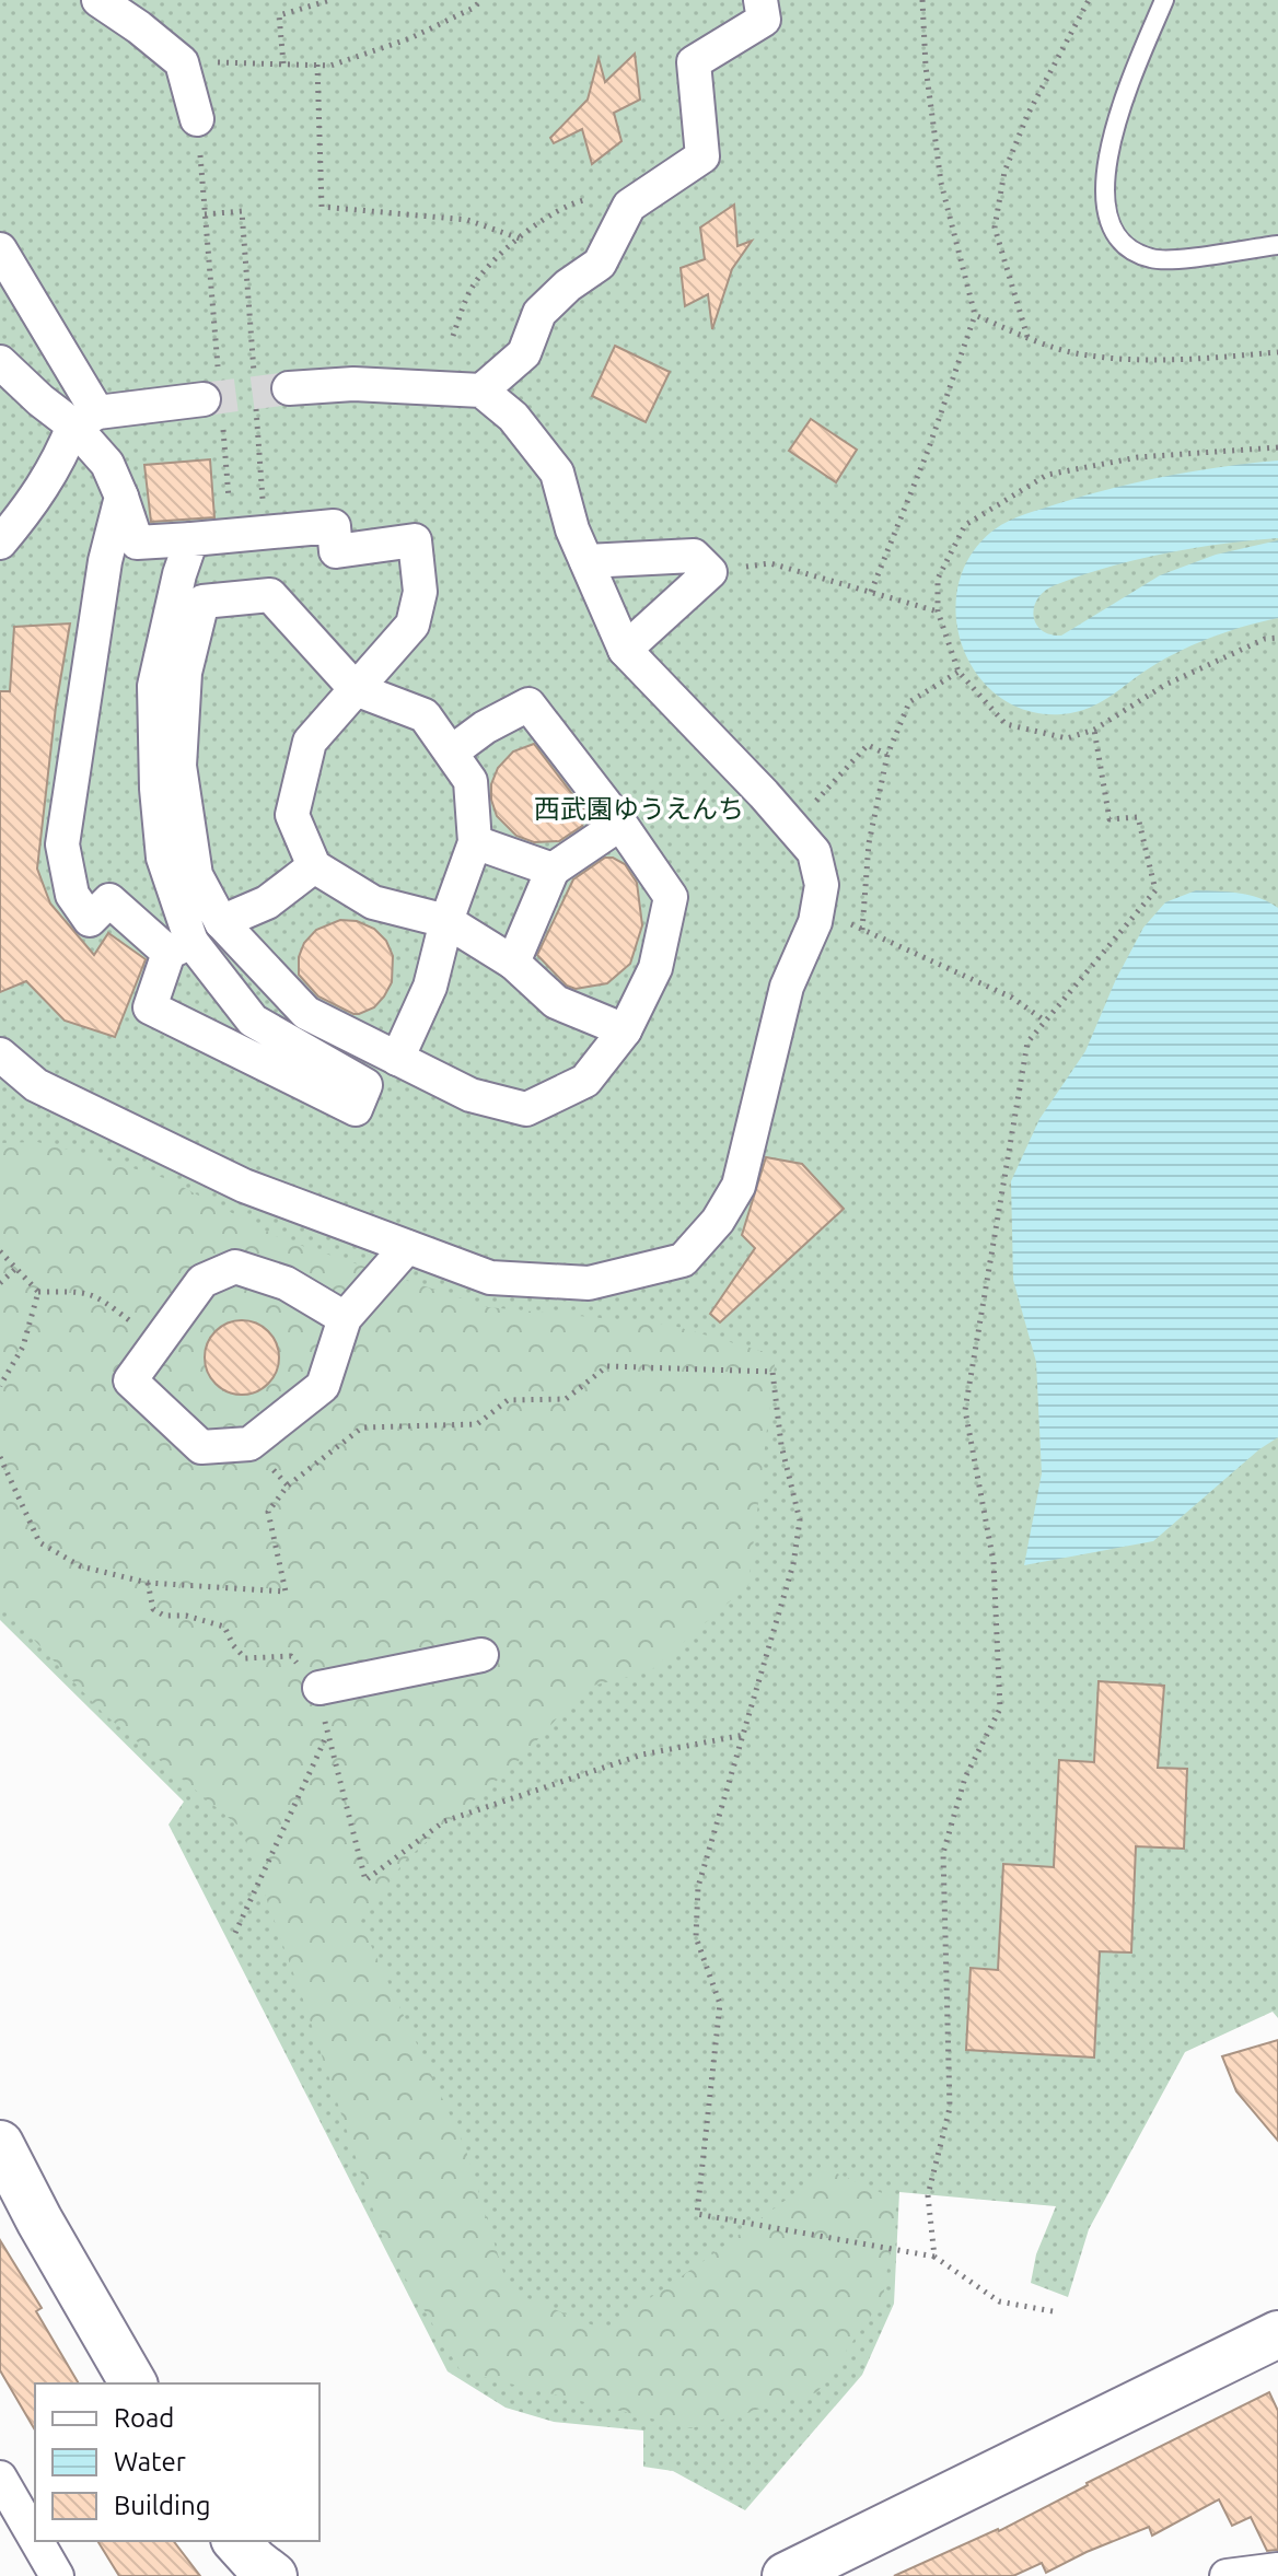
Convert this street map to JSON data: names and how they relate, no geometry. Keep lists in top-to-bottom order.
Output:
{
  "parks": ["西武園ゆうえんち"],
  "legend": ["Road", "Water", "Building"]
}
